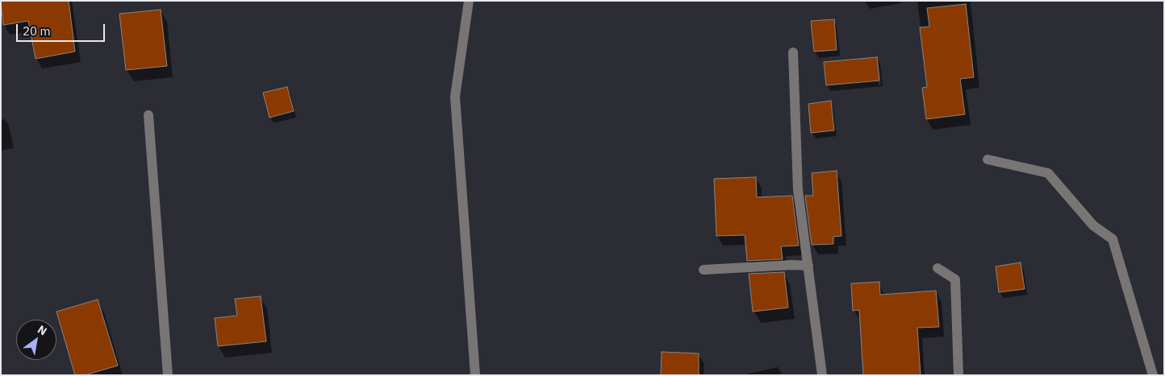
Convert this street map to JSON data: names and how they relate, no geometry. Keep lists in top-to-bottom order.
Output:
{
  "scale_bar": "20 m",
  "north": "top right"
}
